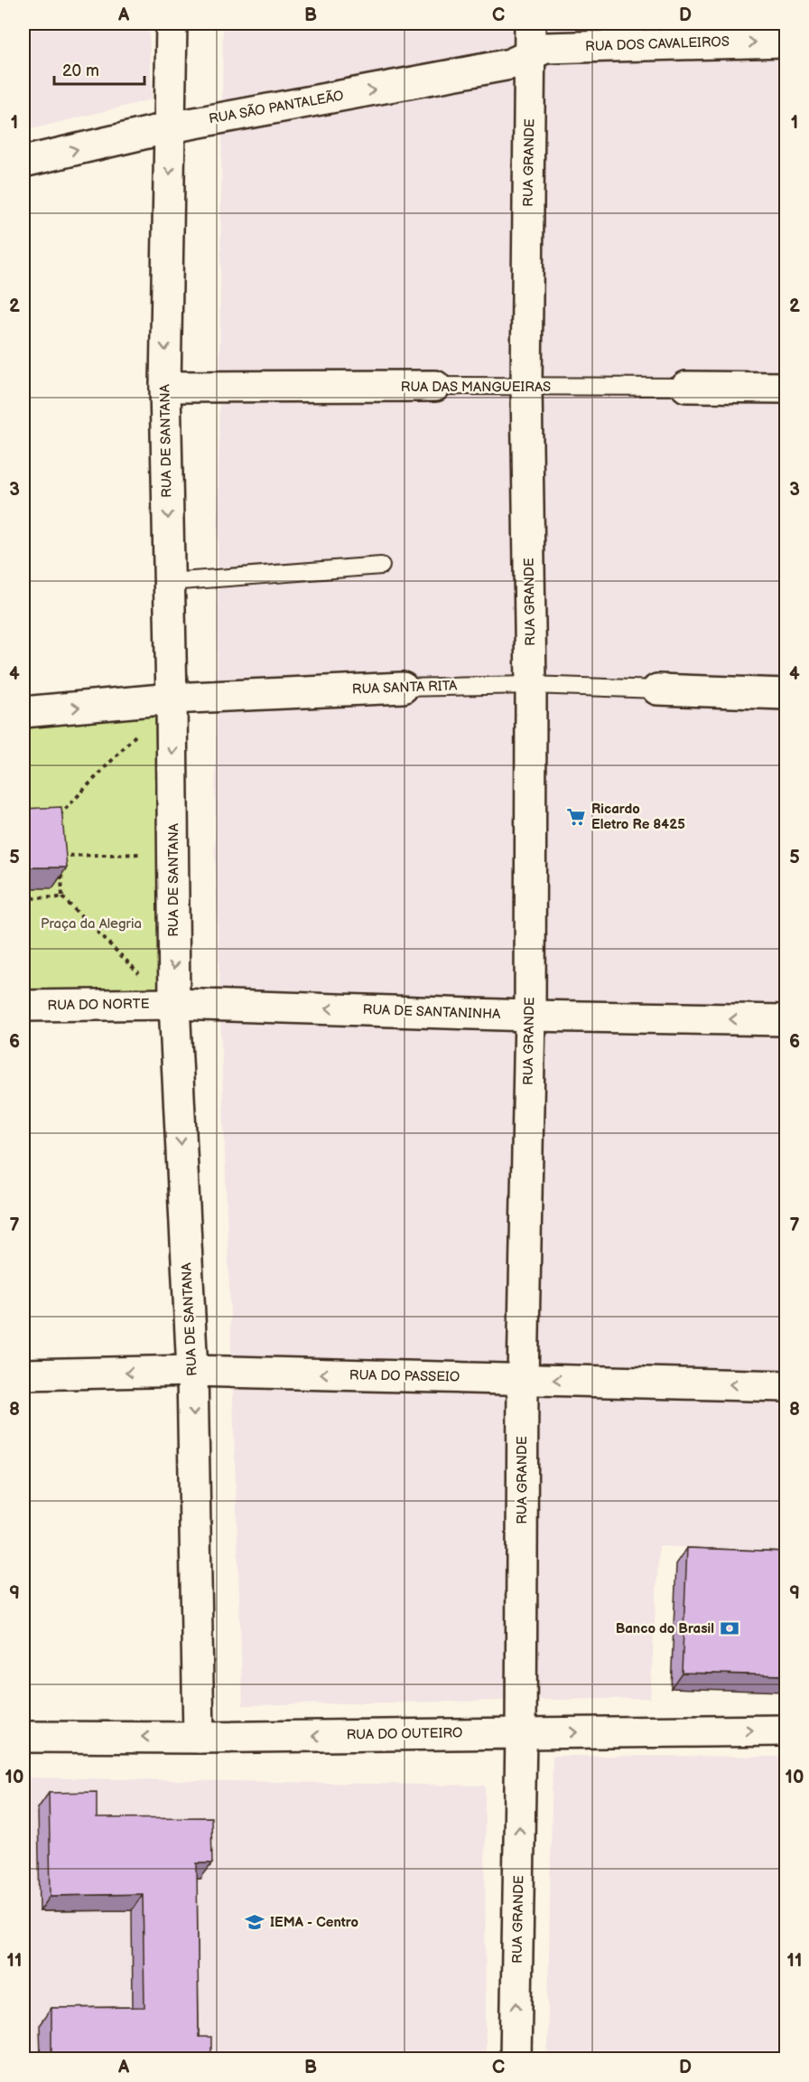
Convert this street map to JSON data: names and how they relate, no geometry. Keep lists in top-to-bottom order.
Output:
{
  "streets": {
    "street": [
      "RUA DOS CAVALEIROS",
      "RUA SÃO PANTALEÃO",
      "RUA GRANDE",
      "RUA DAS MANGUEIRAS",
      "RUA DE SANTANA",
      "RUA SANTA RITA",
      "RUA DO NORTE",
      "RUA DE SANTANINHA",
      "RUA DO PASSEIO",
      "RUA DO OUTEIRO"
    ]
  },
  "crossings": [
    ["RUA DOS CAVALEIROS", "RUA SÃO PANTALEÃO"],
    ["RUA DOS CAVALEIROS", "RUA GRANDE"],
    ["RUA SÃO PANTALEÃO", "RUA GRANDE"],
    ["RUA SÃO PANTALEÃO", "RUA DE SANTANA"],
    ["RUA GRANDE", "RUA DAS MANGUEIRAS"],
    ["RUA GRANDE", "RUA SANTA RITA"],
    ["RUA GRANDE", "RUA DE SANTANINHA"],
    ["RUA GRANDE", "RUA DO PASSEIO"],
    ["RUA GRANDE", "RUA DO OUTEIRO"],
    ["RUA DAS MANGUEIRAS", "RUA DE SANTANA"],
    ["RUA DE SANTANA", "RUA SANTA RITA"],
    ["RUA DE SANTANA", "RUA DO NORTE"],
    ["RUA DE SANTANA", "RUA DE SANTANINHA"],
    ["RUA DE SANTANA", "RUA DO PASSEIO"],
    ["RUA DE SANTANA", "RUA DO OUTEIRO"],
    ["RUA DO NORTE", "RUA DE SANTANINHA"]
  ],
  "one_way": [
    "RUA DOS CAVALEIROS",
    "RUA SÃO PANTALEÃO",
    "RUA DE SANTANA",
    "RUA DE SANTANINHA",
    "RUA DO PASSEIO"
  ],
  "parks": ["Praça da Alegria"],
  "places": {
    "supermarket": ["Ricardo Eletro Re 8425"],
    "bank": ["Banco do Brasil"],
    "school or university": ["IEMA - Centro"]
  },
  "scale_bar": "20 m",
  "grid": {
    "columns": [
      "A",
      "B",
      "C",
      "D"
    ],
    "rows": [
      "1",
      "2",
      "3",
      "4",
      "5",
      "6",
      "7",
      "8",
      "9",
      "10",
      "11"
    ]
  }
}
